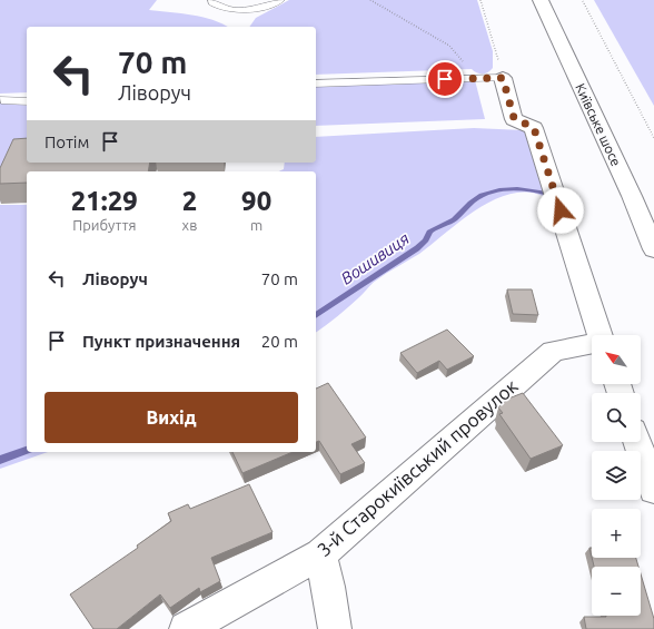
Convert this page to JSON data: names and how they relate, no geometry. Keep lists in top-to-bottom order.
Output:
{
  "streets": {
    "street": ["Київське шосе", "3-й Старокиївський провулок"]
  },
  "water": ["Вошивиця"],
  "north": "top left",
  "page": {
    "turn": ["70 m", "Ліворуч"],
    "then": "Потім",
    "eta": [
      "21:29",
      "Прибуття",
      "2",
      "хв",
      "90",
      "m"
    ],
    "list": [
      {
        "name": "Ліворуч",
        "value": "70 m"
      },
      {
        "name": "Пункт призначення",
        "value": "20 m"
      }
    ],
    "map_buttons": ["+", "−"],
    "buttons": "Вихід"
  }
}
